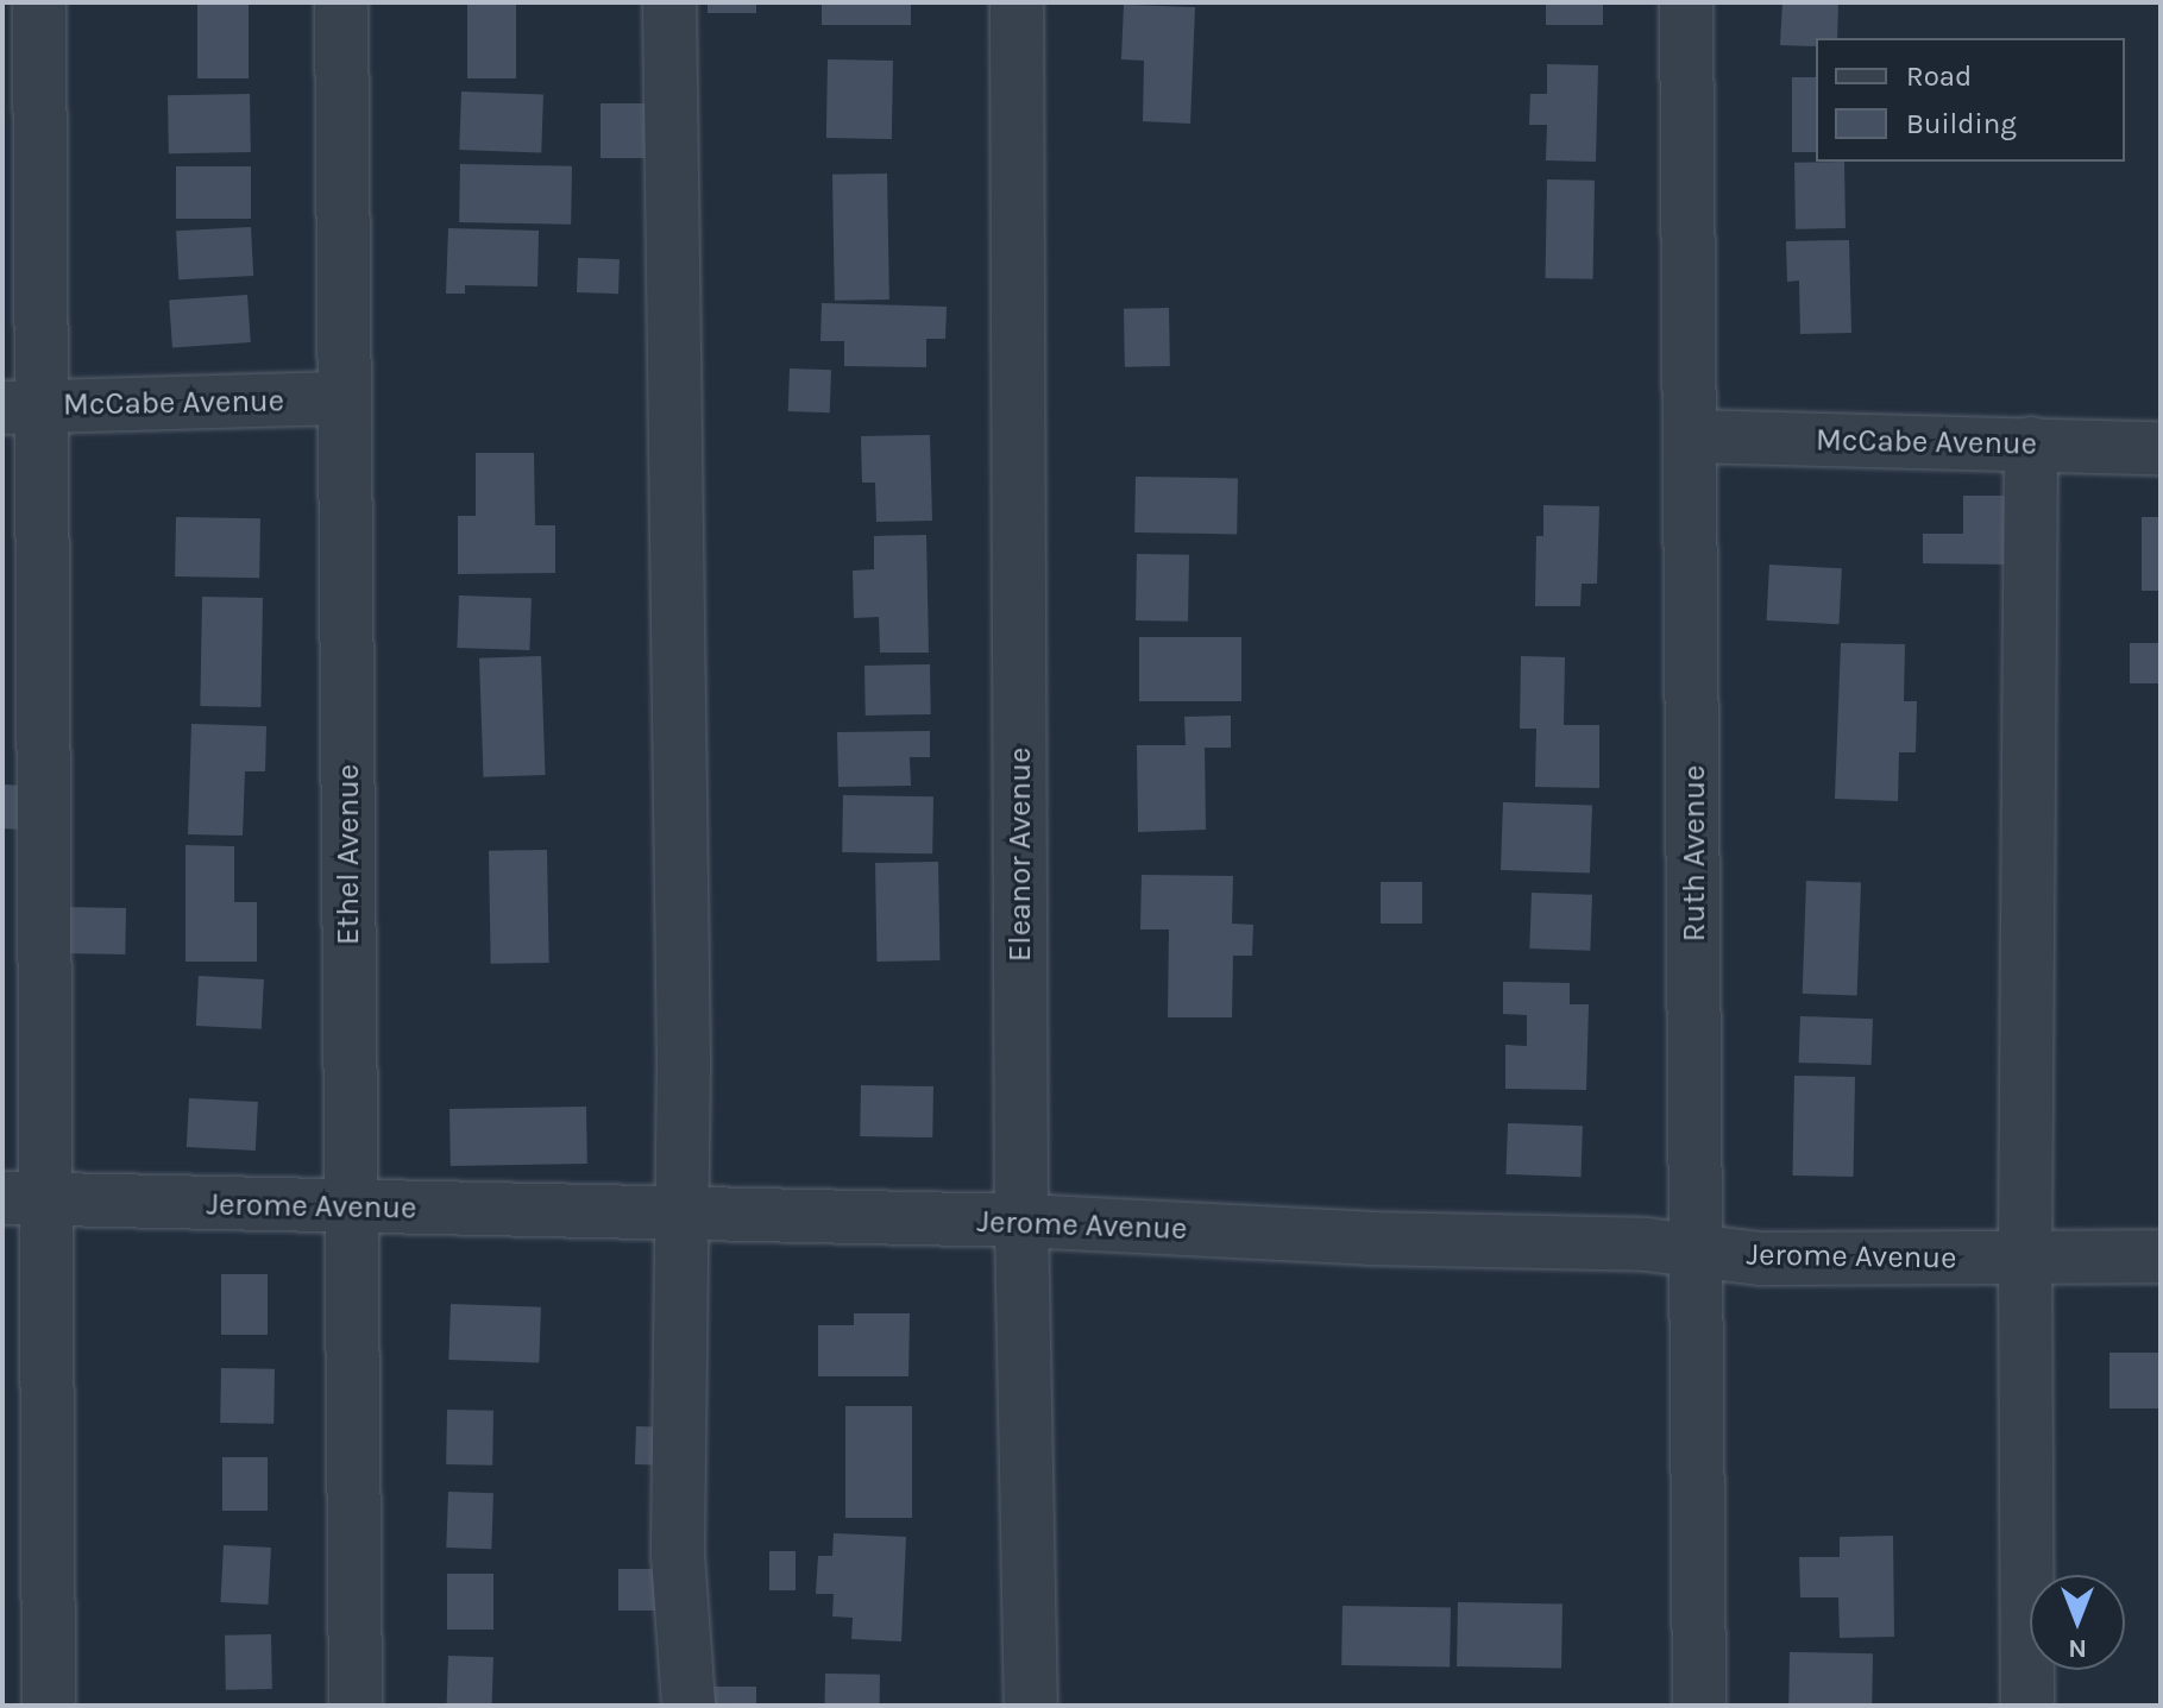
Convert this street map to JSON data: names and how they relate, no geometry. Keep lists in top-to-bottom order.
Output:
{
  "streets": {
    "street": [
      "McCabe Avenue",
      "Ruth Avenue",
      "Ethel Avenue",
      "Eleanor Avenue",
      "Jerome Avenue"
    ]
  },
  "crossings": [
    ["McCabe Avenue", "Ruth Avenue"],
    ["McCabe Avenue", "Ethel Avenue"],
    ["Ruth Avenue", "Jerome Avenue"],
    ["Ethel Avenue", "Jerome Avenue"],
    ["Eleanor Avenue", "Jerome Avenue"]
  ],
  "legend": ["Road", "Building"],
  "north": "bottom"
}
